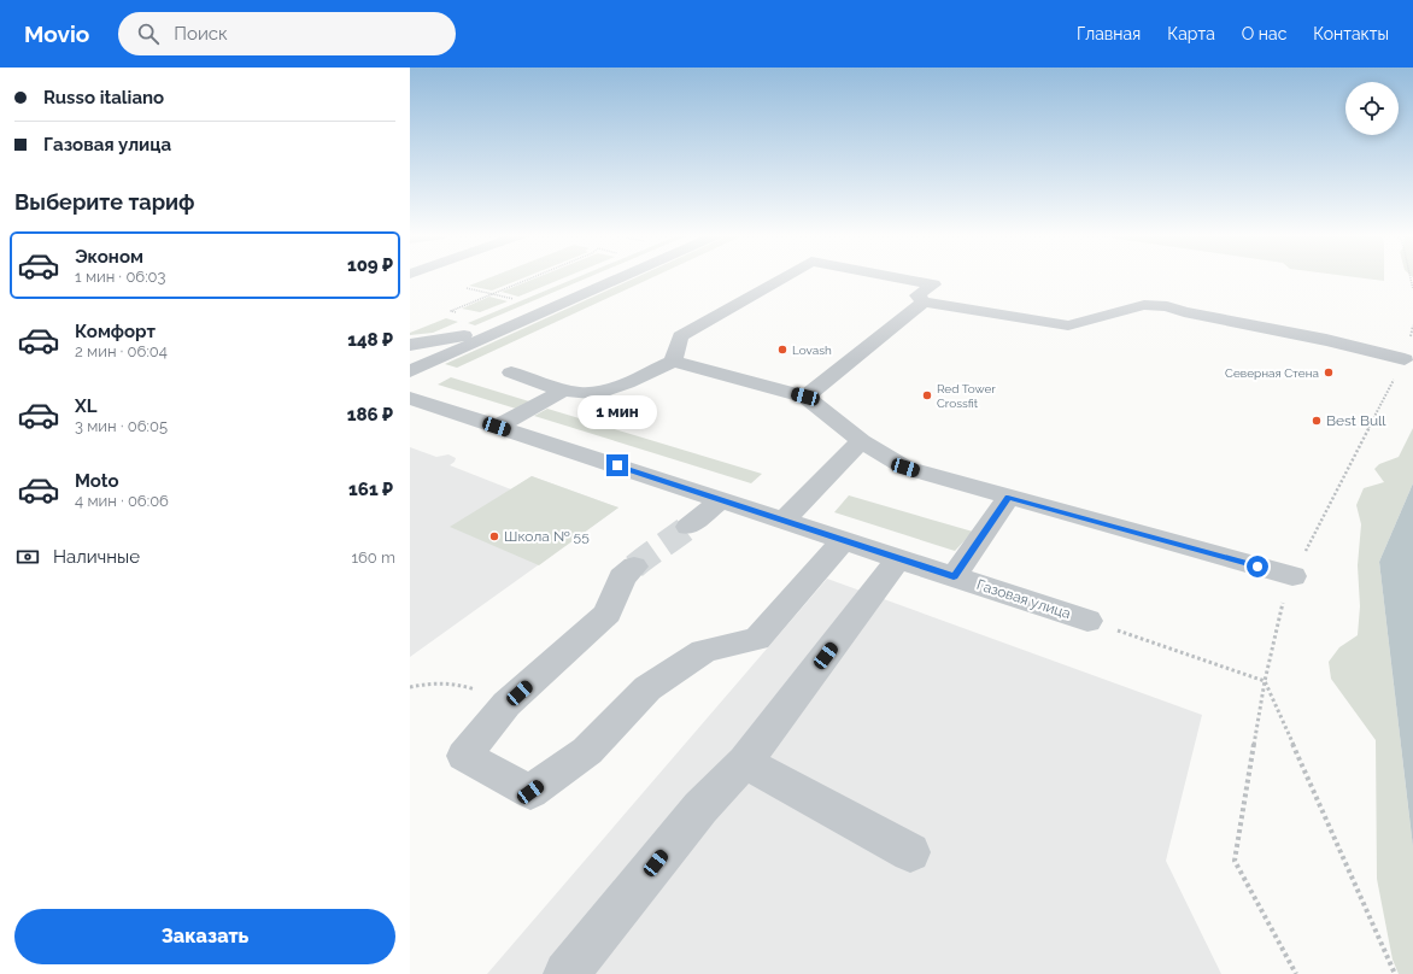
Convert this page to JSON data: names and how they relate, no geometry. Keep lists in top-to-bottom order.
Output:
{
  "streets": {
    "street": ["Газовая улица"]
  },
  "places": [
    "Lovash",
    "Северная Стена",
    "Red Tower Crossfit",
    "Best Bull",
    "Школа № 55"
  ],
  "page": {
    "header": "Movio",
    "search": "Поиск",
    "nav": [
      "Главная",
      "Карта",
      "О нас",
      "Контакты"
    ],
    "banner": ["Russo italiano", "Газовая улица"],
    "heading": "Выберите тариф",
    "list": [
      {
        "name": "Эконом",
        "note": "1 мин · 06:03",
        "value": "109 ₽"
      },
      {
        "name": "Комфорт",
        "note": "2 мин · 06:04",
        "value": "148 ₽"
      },
      {
        "name": "XL",
        "note": "3 мин · 06:05",
        "value": "186 ₽"
      },
      {
        "name": "Moto",
        "note": "4 мин · 06:06",
        "value": "161 ₽"
      }
    ],
    "bubble": "1 мин",
    "pay": ["Наличные", "160 m"],
    "buttons": "Заказать"
  }
}
